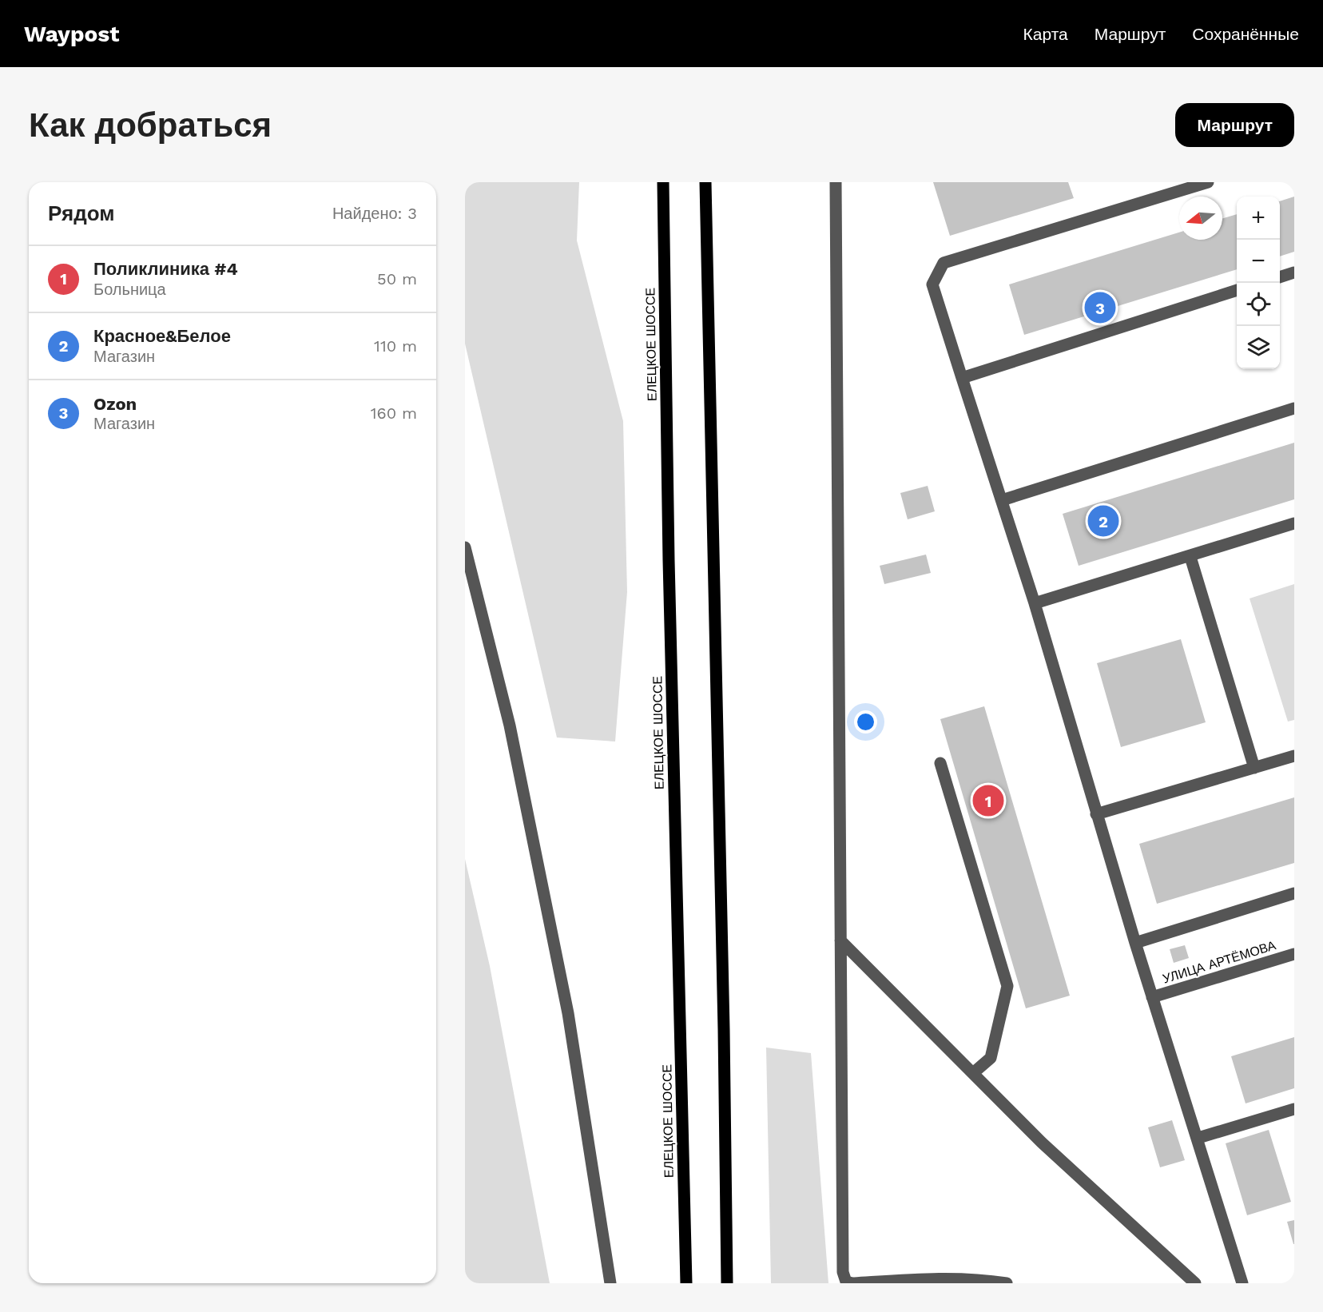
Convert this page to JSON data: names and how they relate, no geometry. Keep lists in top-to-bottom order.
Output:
{
  "streets": {
    "main road": ["ЕЛЕЦКОЕ ШОССЕ"],
    "street": ["УЛИЦА АРТЁМОВА"]
  },
  "north": "left",
  "page": {
    "header": "Waypost",
    "nav": ["Карта", "Маршрут", "Сохранённые"],
    "buttons": "Маршрут",
    "title": "Как добраться",
    "heading": ["Рядом", "Найдено: 3"],
    "map_buttons": ["+", "−"],
    "list": [
      {
        "mark": "1",
        "name": "Поликлиника #4",
        "note": "Больница",
        "value": "50 m"
      },
      {
        "mark": "2",
        "name": "Красное&Белое",
        "note": "Магазин",
        "value": "110 m"
      },
      {
        "mark": "3",
        "name": "Ozon",
        "note": "Магазин",
        "value": "160 m"
      }
    ],
    "pins": ["3", "2", "1"]
  }
}
